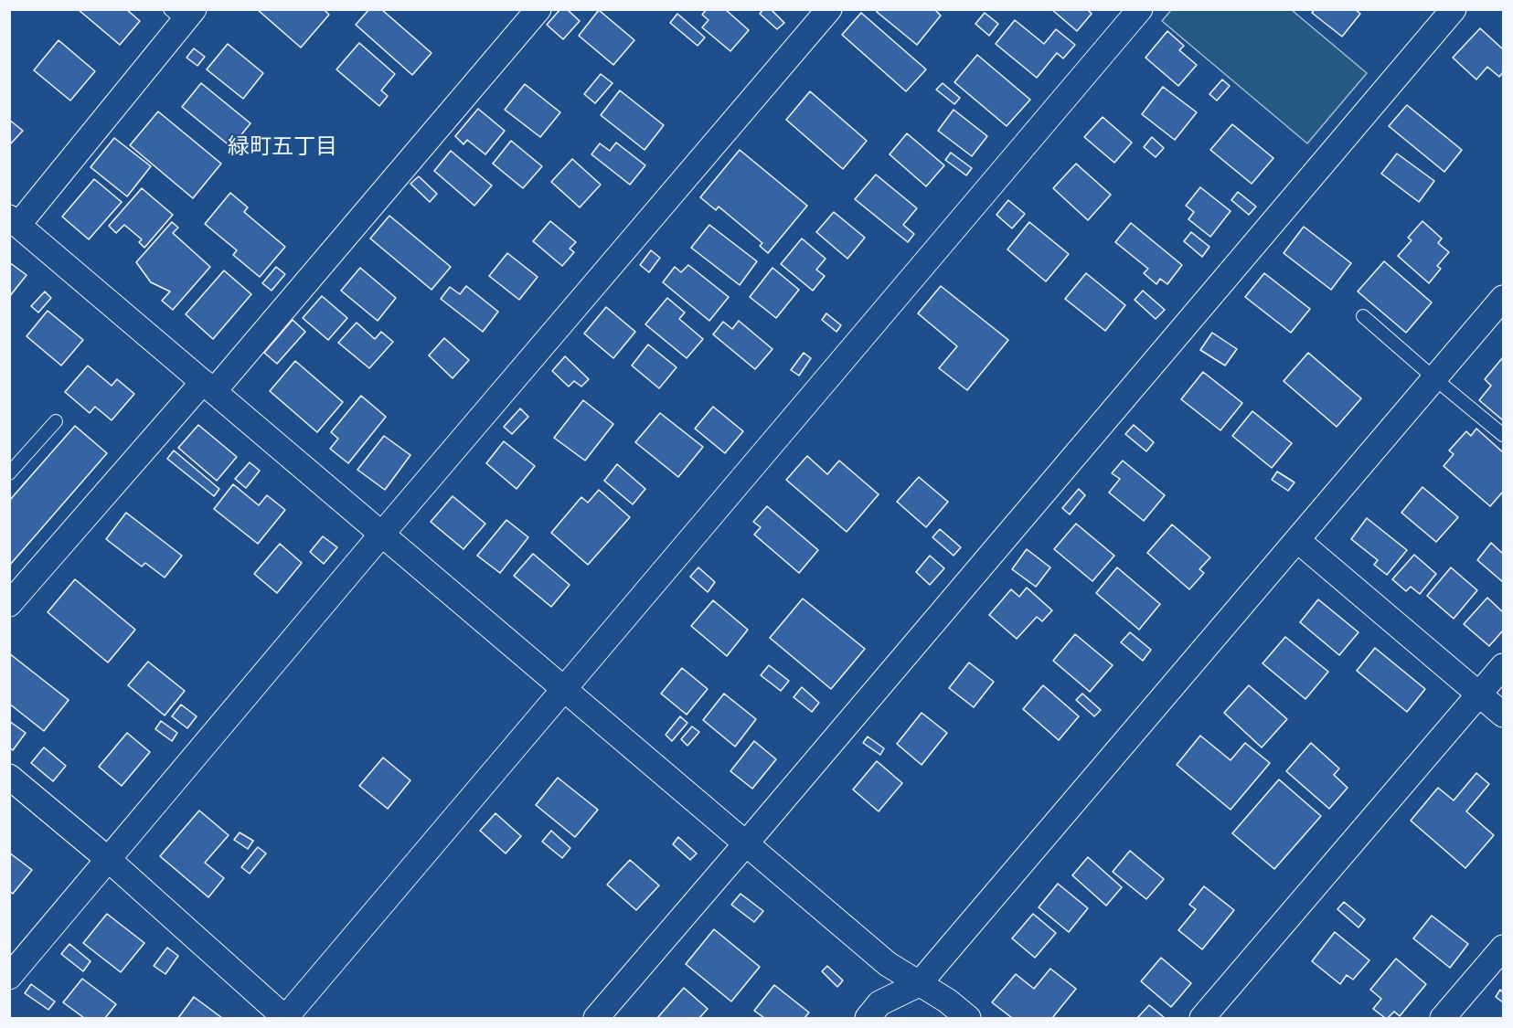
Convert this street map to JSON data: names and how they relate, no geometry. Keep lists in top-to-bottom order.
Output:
{
  "districts": ["緑町五丁目"]
}
